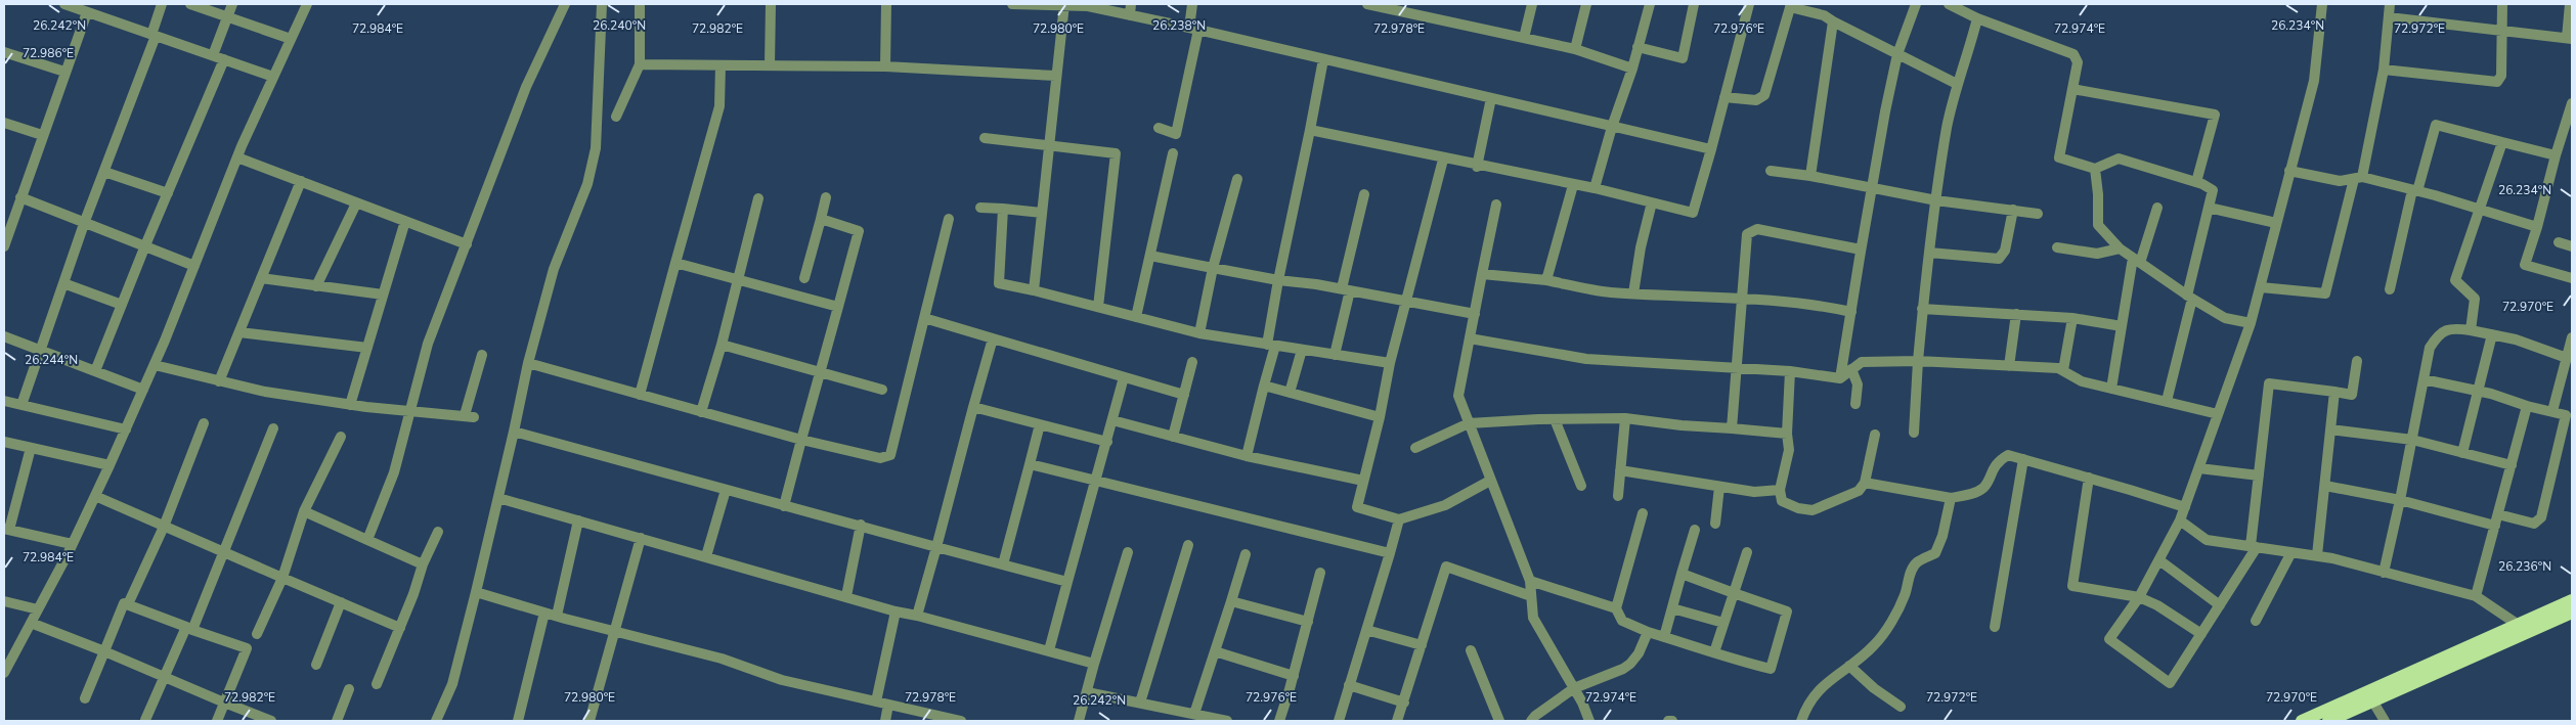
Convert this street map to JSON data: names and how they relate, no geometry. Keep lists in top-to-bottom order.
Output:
{
  "coordinates": [
    "26.242°N",
    "26.238°N",
    "26.234°N",
    "26.240°N",
    "72.984°E",
    "72.982°E",
    "72.980°E",
    "72.978°E",
    "72.976°E",
    "72.974°E",
    "72.972°E",
    "72.986°E",
    "72.970°E",
    "26.244°N",
    "26.236°N"
  ]
}
